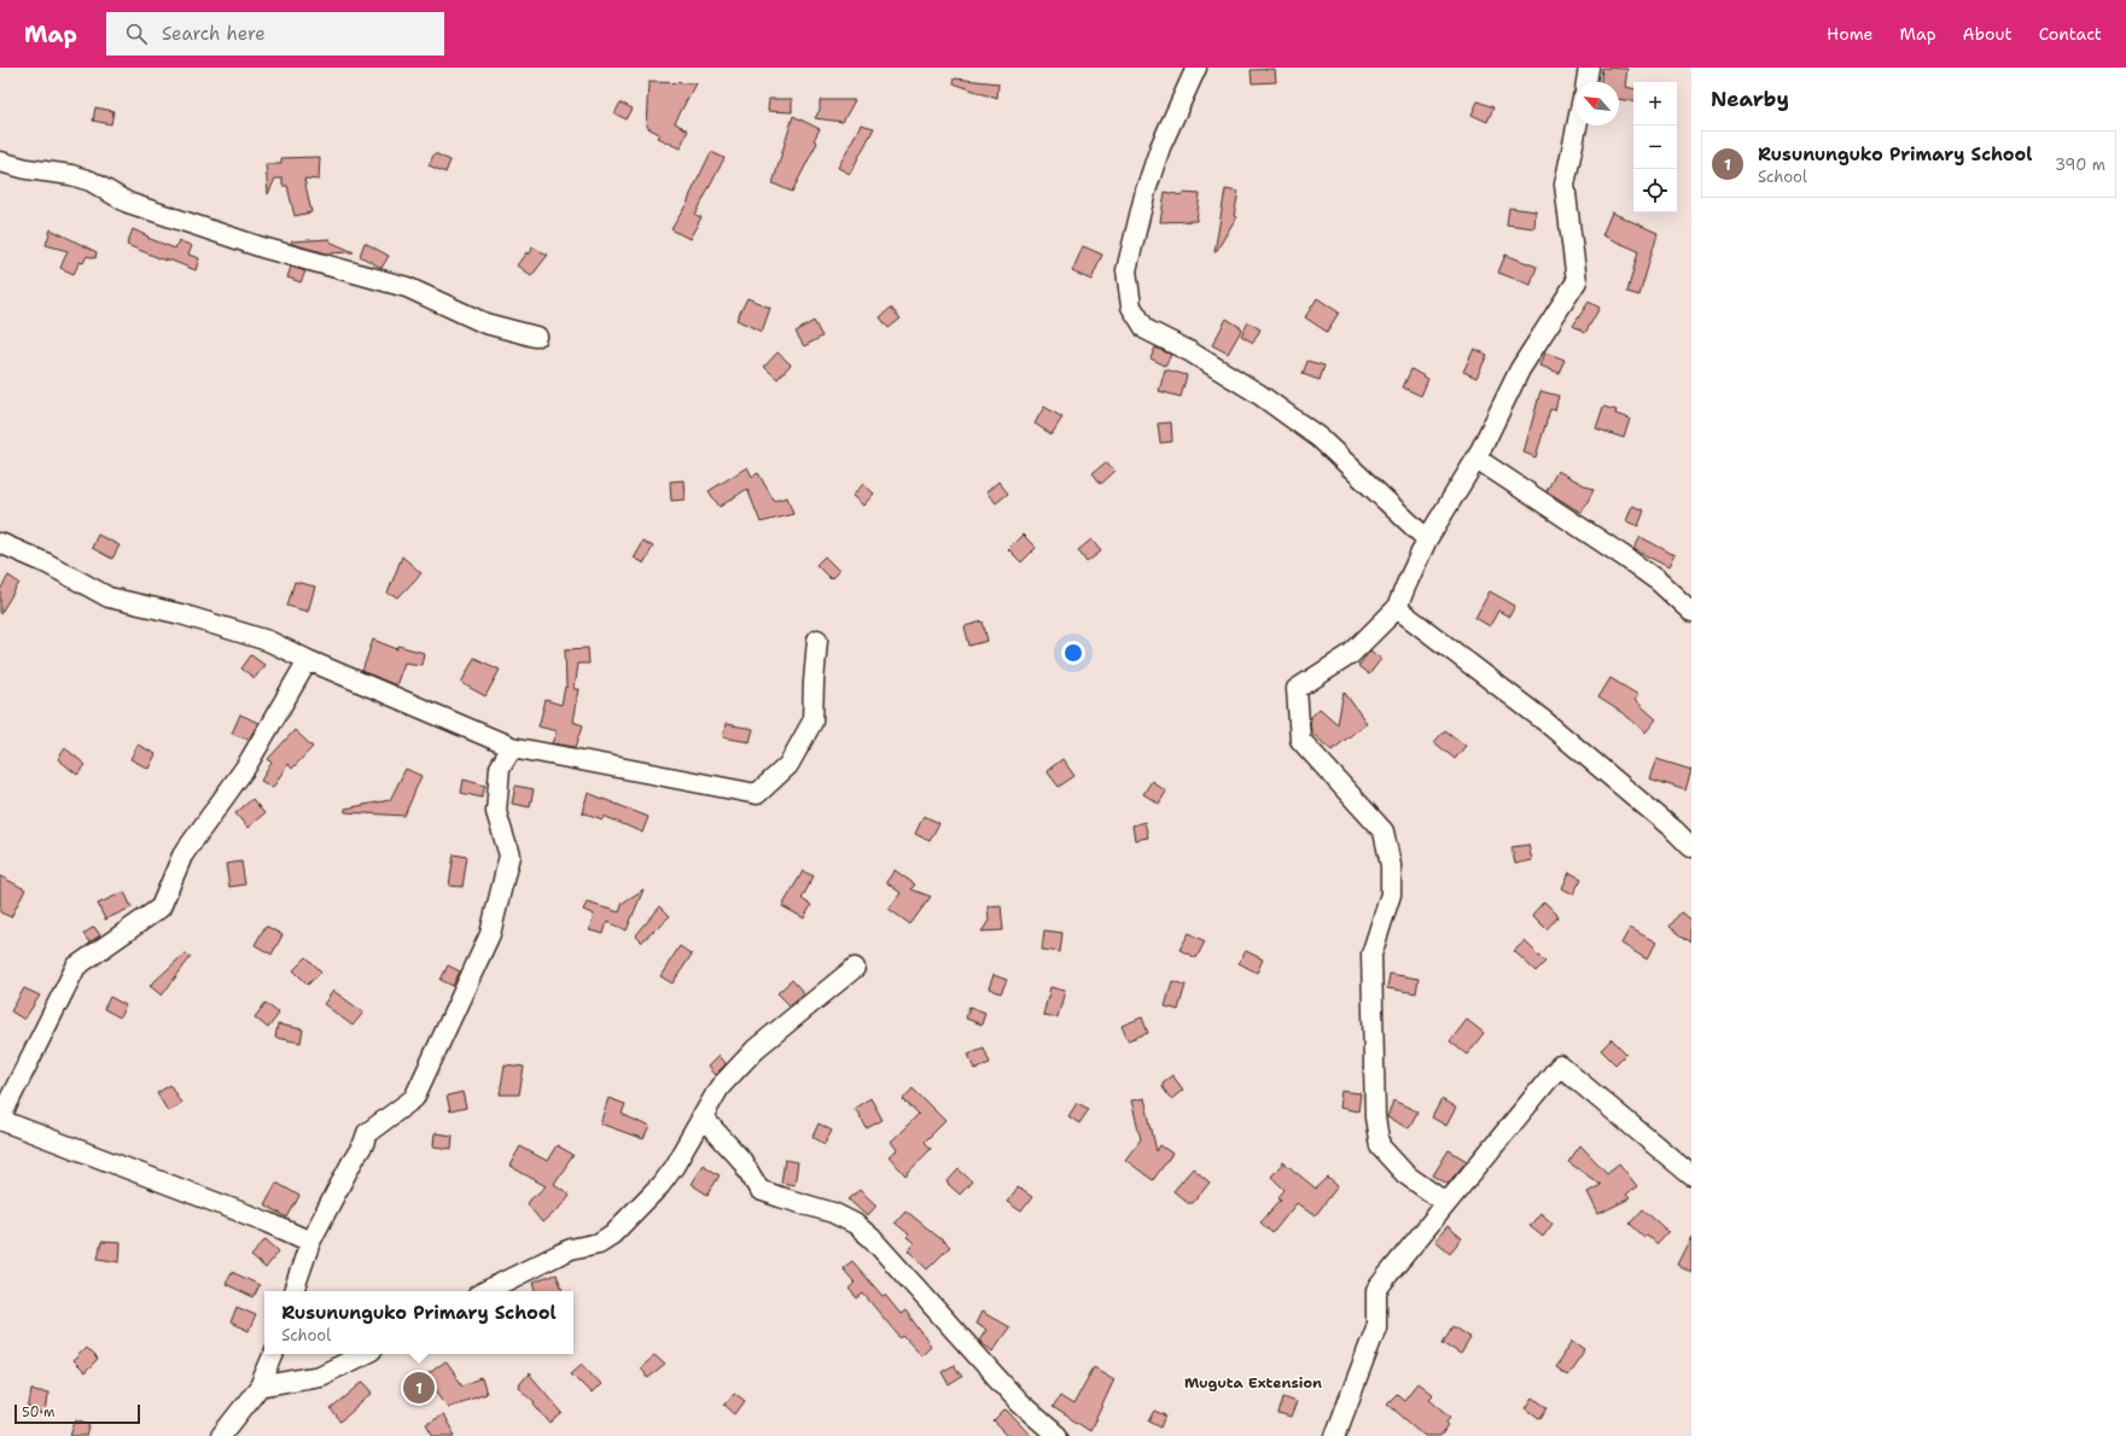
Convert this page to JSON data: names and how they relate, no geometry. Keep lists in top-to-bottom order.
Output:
{
  "districts": ["Muguta Extension"],
  "scale_bar": "50 m",
  "north": "top left",
  "page": {
    "header": "Map",
    "search": "Search here",
    "nav": [
      "Home",
      "Map",
      "About",
      "Contact"
    ],
    "heading": "Nearby",
    "map_buttons": ["+", "−"],
    "list": [
      {
        "mark": "1",
        "name": "Rusununguko Primary School",
        "note": "School",
        "value": "390 m"
      }
    ],
    "popup": ["Rusununguko Primary School", "School"],
    "pins": "1",
    "scale": "50 m"
  }
}
